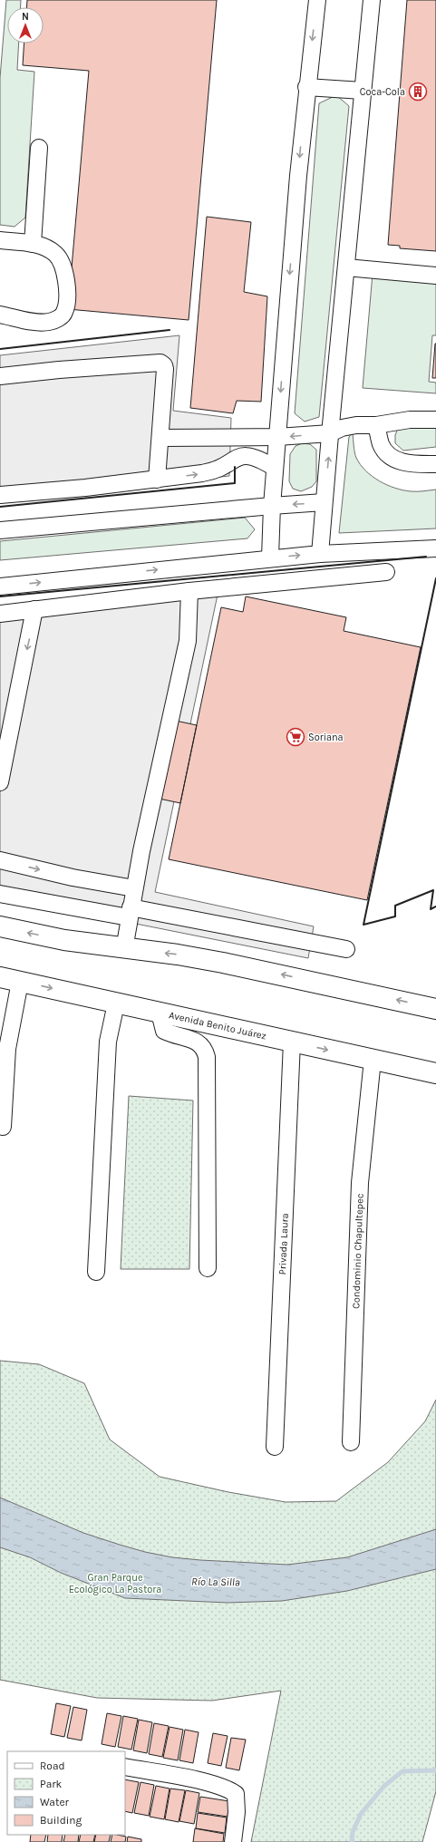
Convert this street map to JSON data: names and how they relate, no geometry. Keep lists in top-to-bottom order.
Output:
{
  "streets": {
    "main road": ["Avenida Benito Juárez"],
    "street": ["Privada Laura", "Condominio Chapultepec"]
  },
  "crossings": [
    ["Avenida Benito Juárez", "Privada Laura"],
    ["Avenida Benito Juárez", "Condominio Chapultepec"]
  ],
  "water": ["Río La Silla"],
  "parks": ["Gran Parque Ecológico La Pastora"],
  "places": {
    "building": ["Coca-Cola"],
    "supermarket": ["Soriana"]
  },
  "legend": [
    "Road",
    "Park",
    "Water",
    "Building"
  ],
  "north": "top"
}
